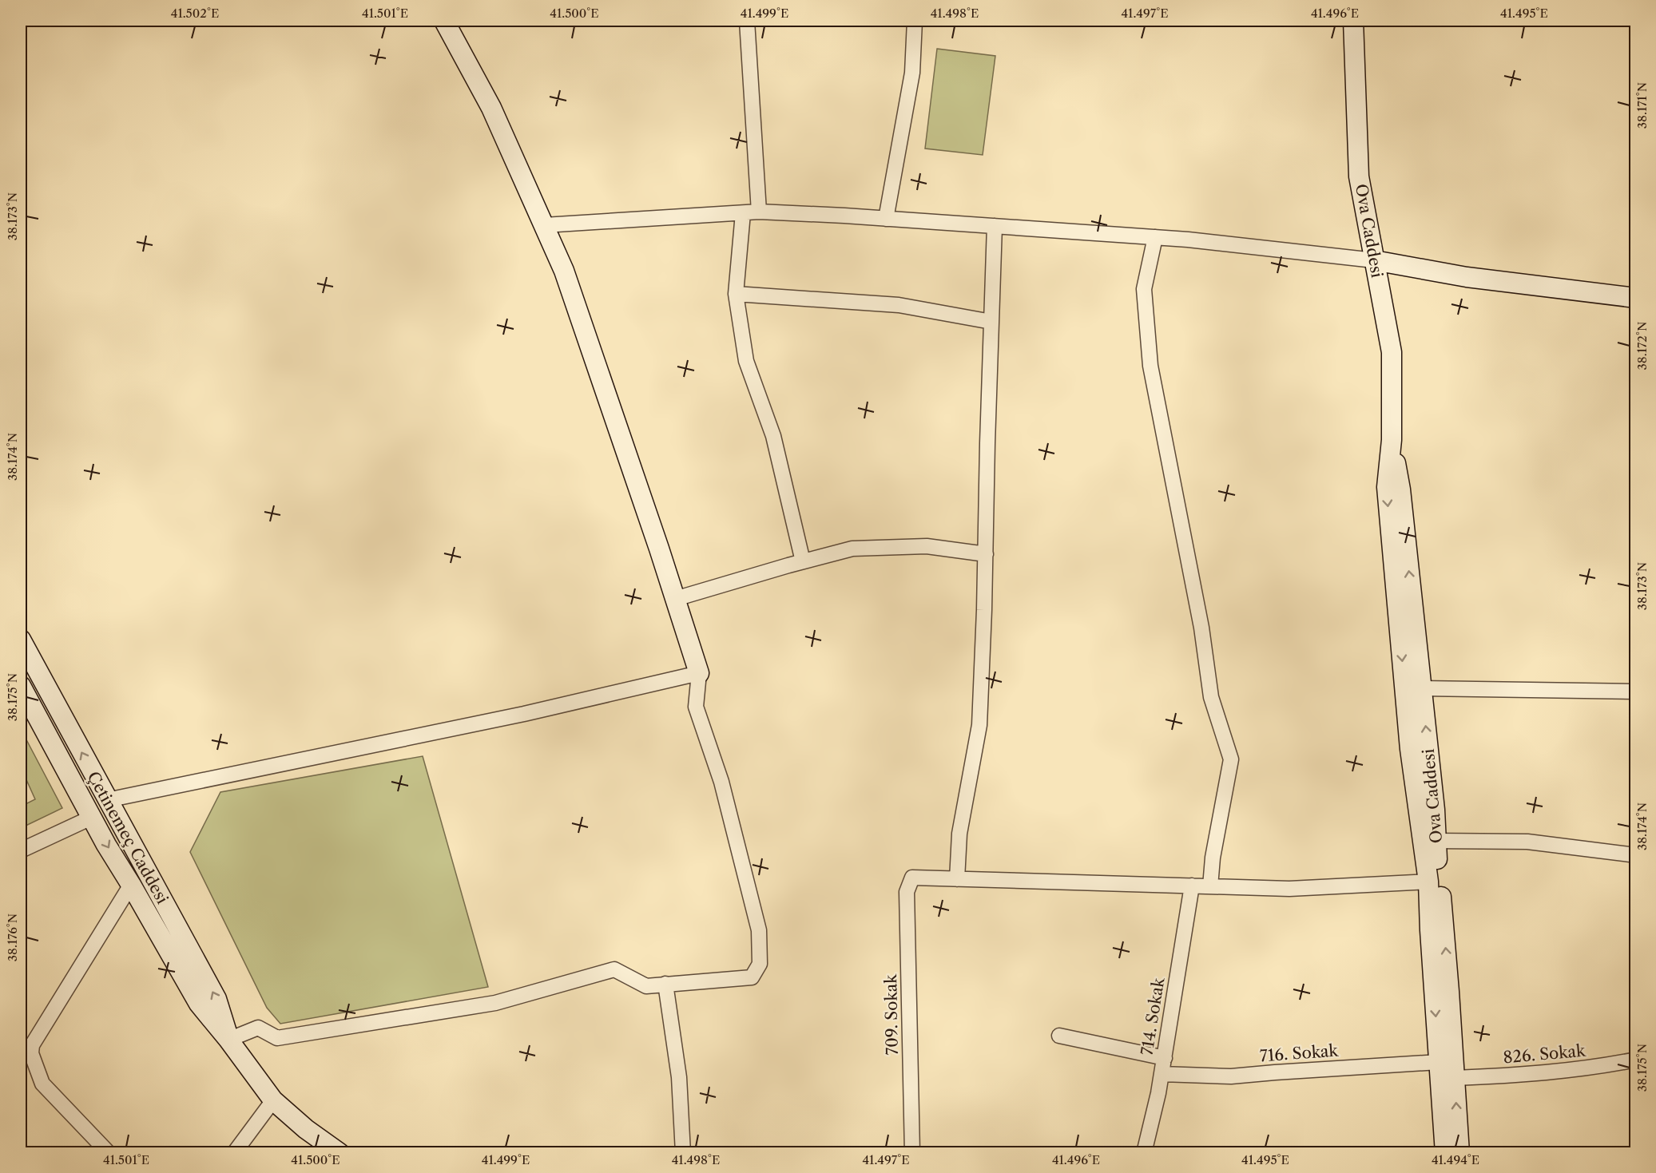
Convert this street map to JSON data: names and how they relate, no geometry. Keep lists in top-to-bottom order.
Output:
{
  "streets": {
    "street": [
      "Ova Caddesi",
      "Çetinemeç Caddesi",
      "709. Sokak",
      "714. Sokak",
      "716. Sokak",
      "826. Sokak"
    ]
  },
  "crossings": [
    ["Ova Caddesi", "716. Sokak"],
    ["Ova Caddesi", "826. Sokak"],
    ["714. Sokak", "716. Sokak"]
  ],
  "coordinates": [
    "41.502°E",
    "41.501°E",
    "41.500°E",
    "41.499°E",
    "41.498°E",
    "41.497°E",
    "41.496°E",
    "41.495°E",
    "38.171°N",
    "38.173°N",
    "38.172°N",
    "38.174°N",
    "38.175°N",
    "38.176°N",
    "41.494°E"
  ]
}
